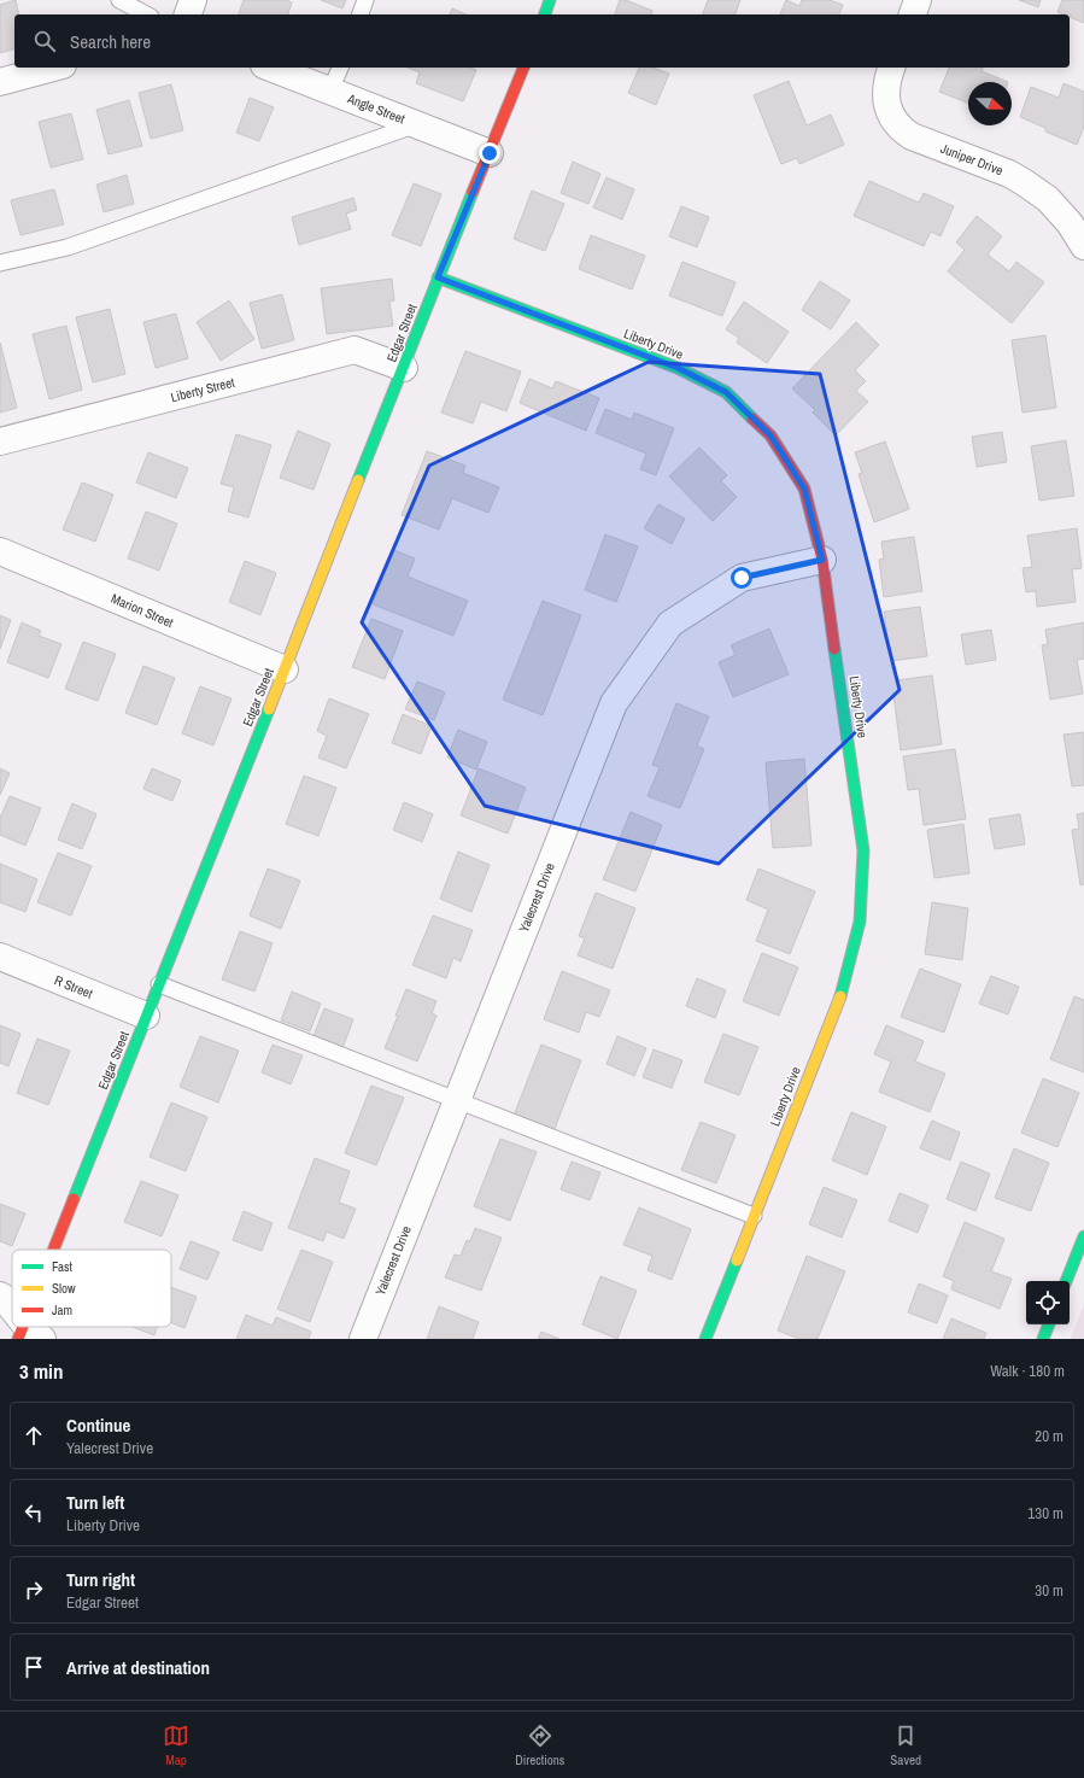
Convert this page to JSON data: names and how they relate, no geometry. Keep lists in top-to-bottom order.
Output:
{
  "streets": {
    "street": [
      "Angle Street",
      "Juniper Drive",
      "Edgar Street",
      "Liberty Drive",
      "Liberty Street",
      "Marion Street",
      "Yalecrest Drive",
      "R Street"
    ]
  },
  "crossings": [
    ["Angle Street", "Edgar Street"],
    ["Edgar Street", "Liberty Drive"],
    ["Edgar Street", "Liberty Street"],
    ["Edgar Street", "Marion Street"],
    ["Edgar Street", "R Street"],
    ["Liberty Drive", "Yalecrest Drive"]
  ],
  "legend": ["Fast", "Slow", "Jam"],
  "north": "right",
  "page": {
    "search": "Search here",
    "heading": ["3 min", "Walk · 180 m"],
    "list": [
      ["Continue", "Yalecrest Drive", "20 m"],
      ["Turn left", "Liberty Drive", "130 m"],
      ["Turn right", "Edgar Street", "30 m"],
      "Arrive at destination"
    ],
    "nav": ["Map", "Directions", "Saved"]
  }
}
